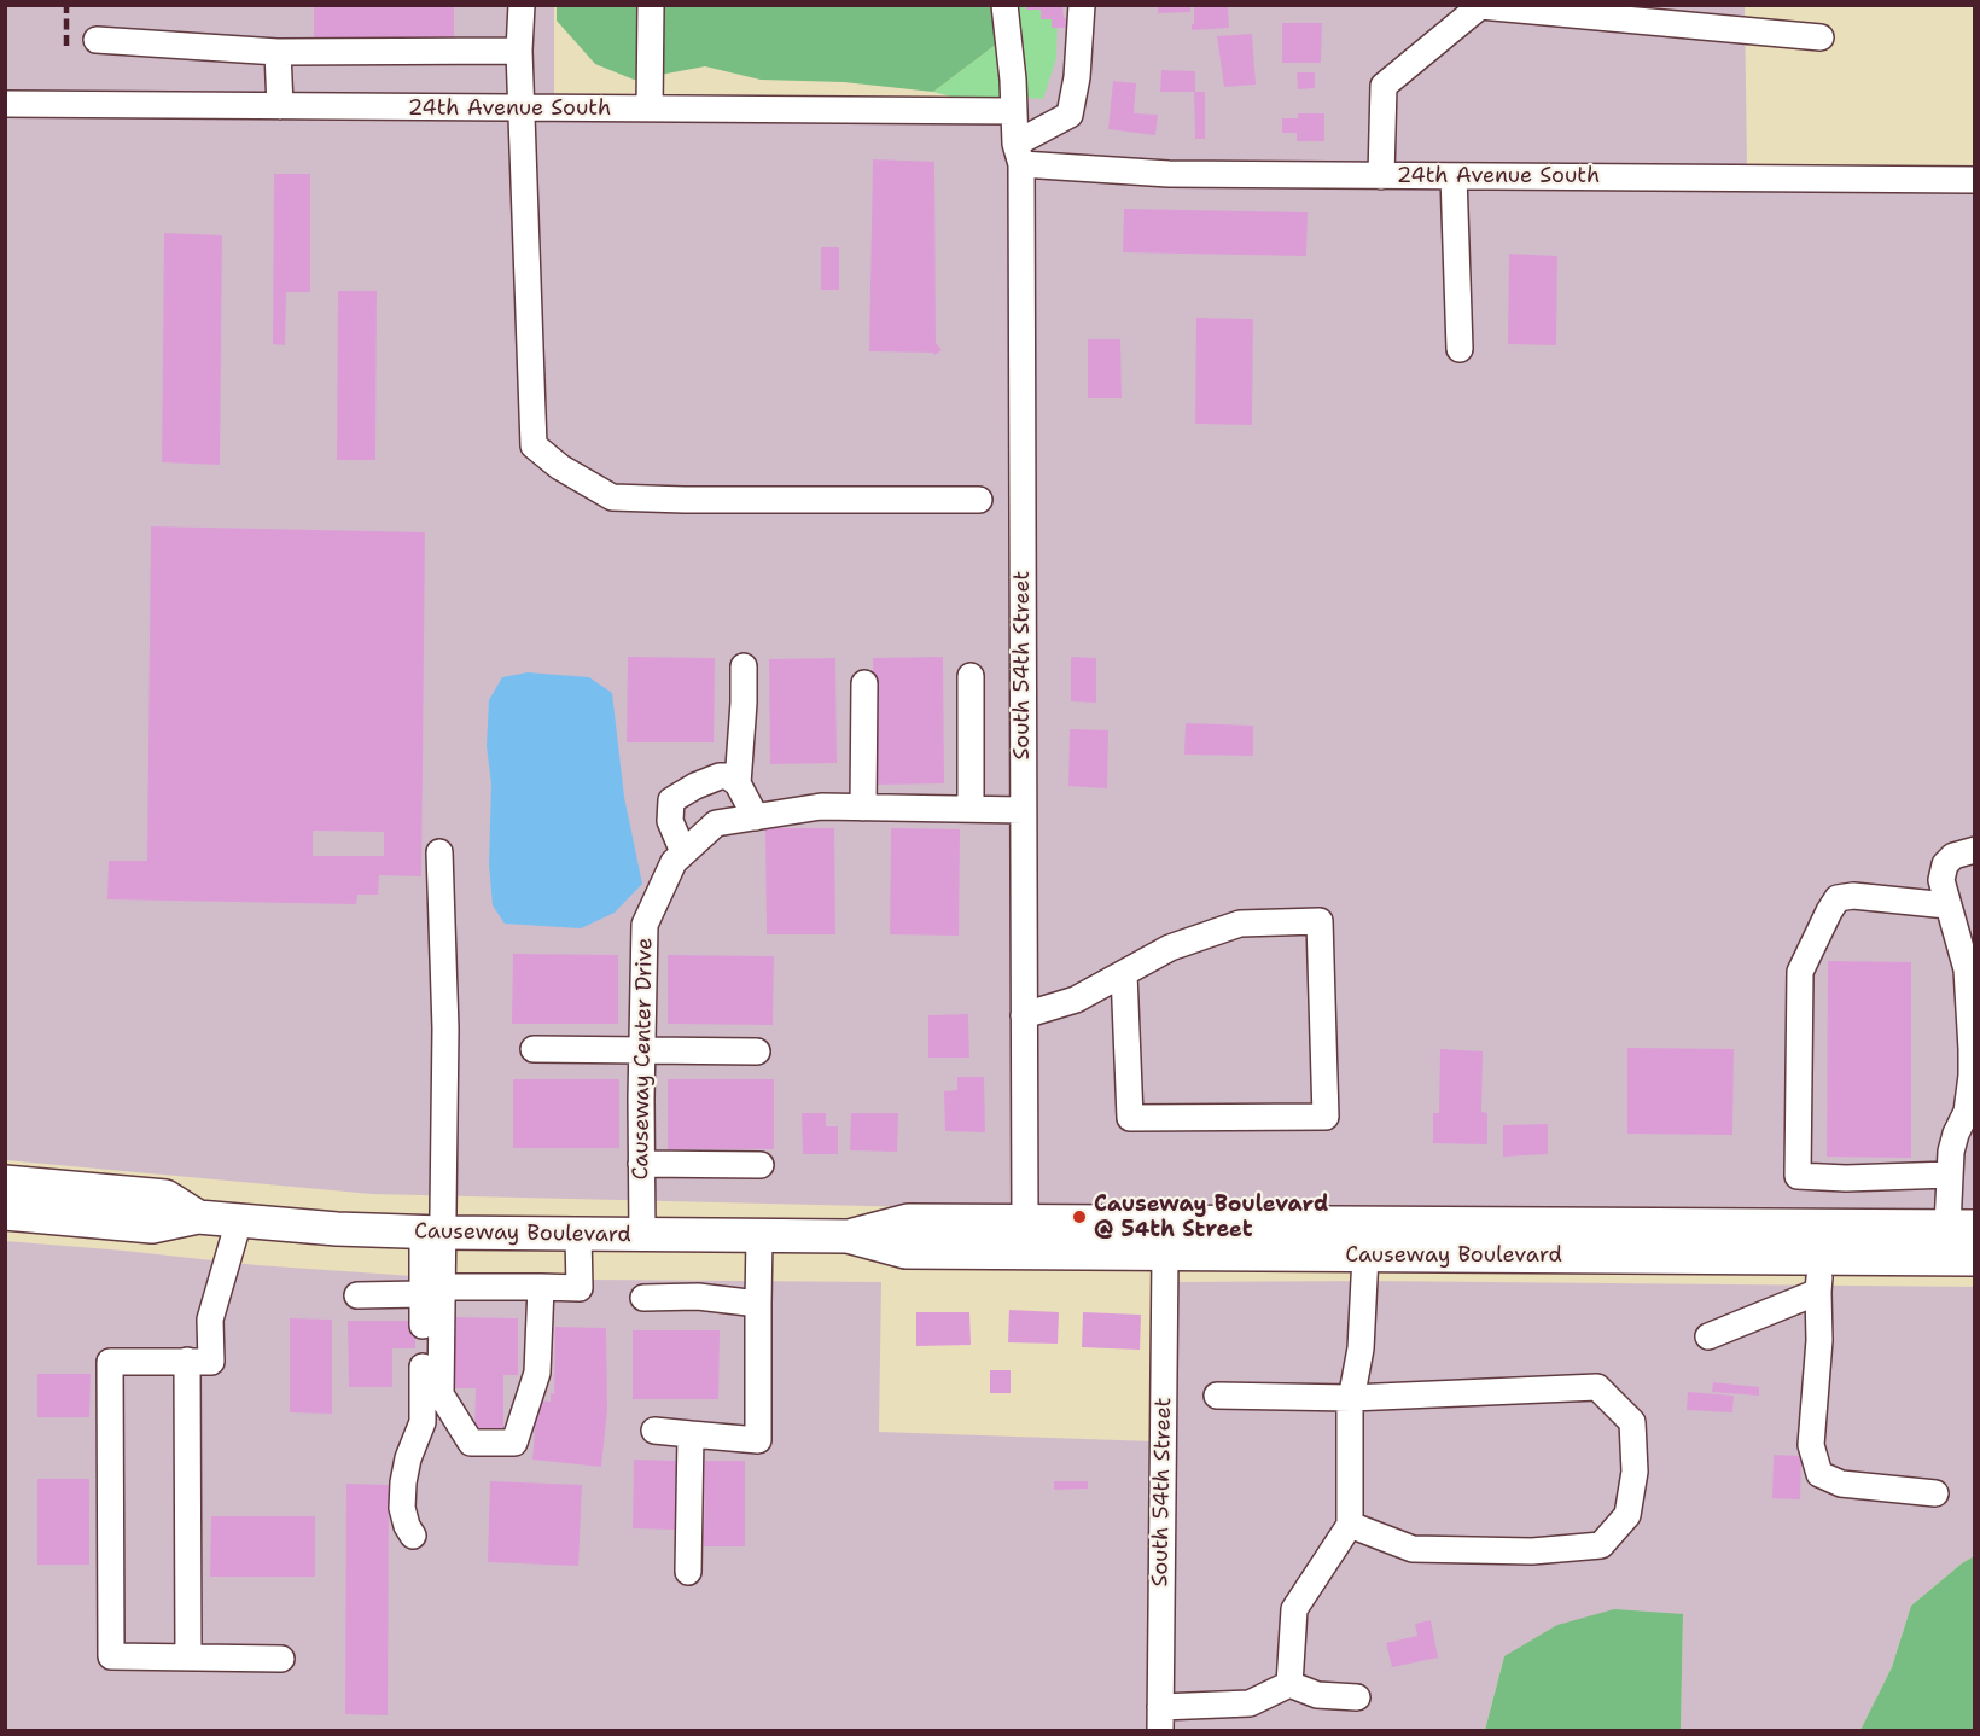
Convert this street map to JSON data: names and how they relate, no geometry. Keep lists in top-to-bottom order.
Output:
{
  "streets": {
    "main road": ["Causeway Boulevard"],
    "street": ["24th Avenue South", "South 54th Street", "Causeway Center Drive"]
  },
  "crossings": [
    ["24th Avenue South", "South 54th Street"],
    ["South 54th Street", "Causeway Center Drive"],
    ["South 54th Street", "Causeway Boulevard"],
    ["Causeway Center Drive", "Causeway Boulevard"]
  ],
  "places": ["Causeway Boulevard @ 54th Street"]
}
